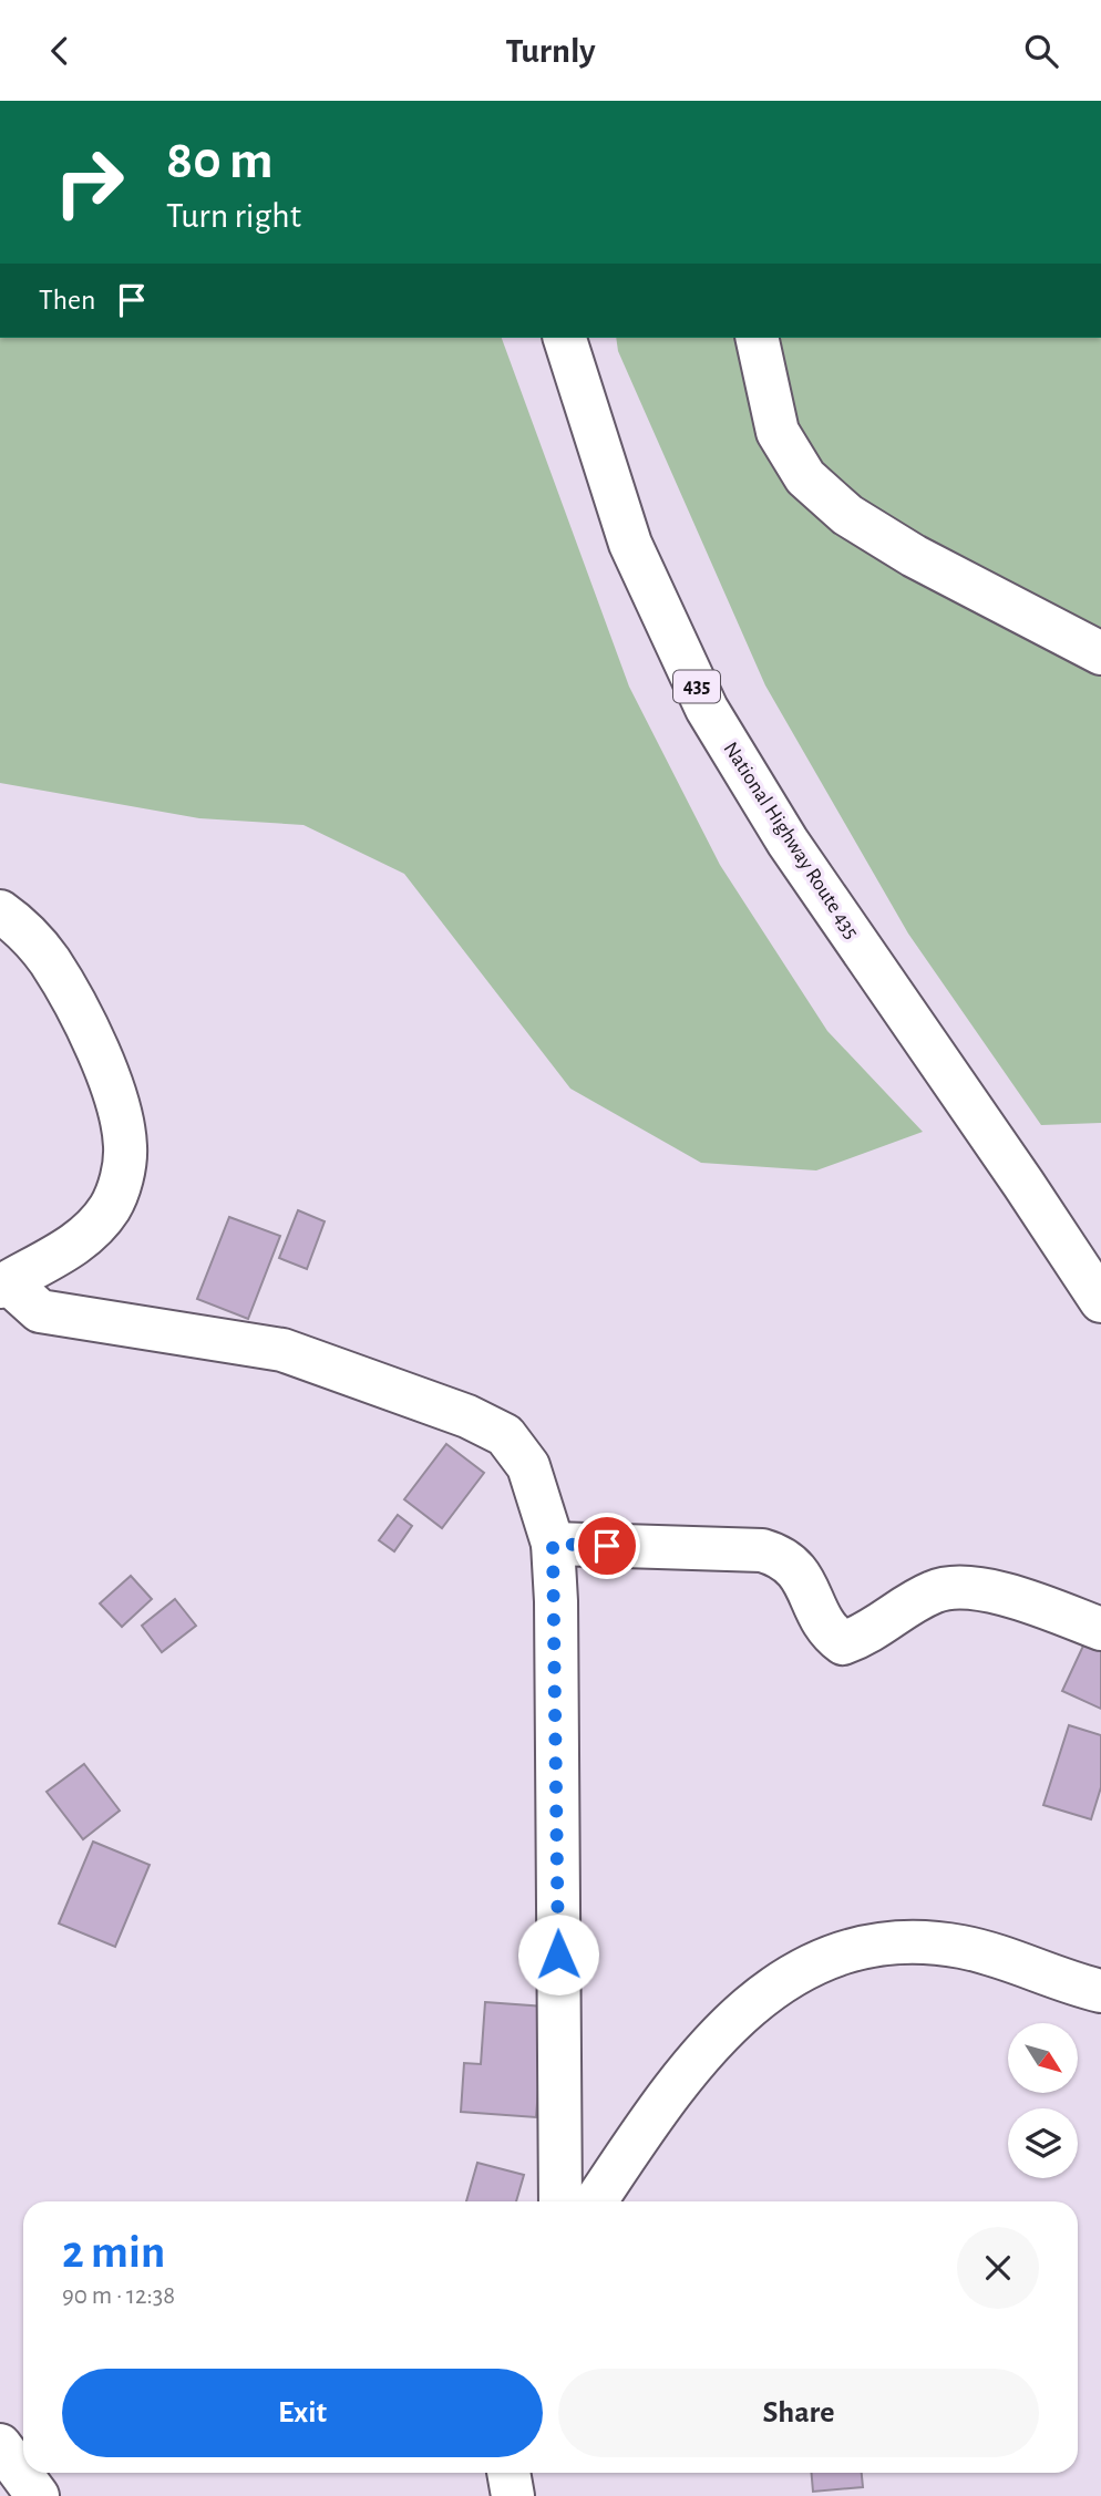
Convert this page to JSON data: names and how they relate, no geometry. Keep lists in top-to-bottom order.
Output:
{
  "streets": {
    "main road": ["435", "National Highway Route 435"]
  },
  "north": "bottom right",
  "page": {
    "header": "Turnly",
    "turn": ["80 m", "Turn right"],
    "then": "Then",
    "heading": ["2 min", "90 m · 12:38"],
    "buttons": ["Exit", "Share"]
  }
}
